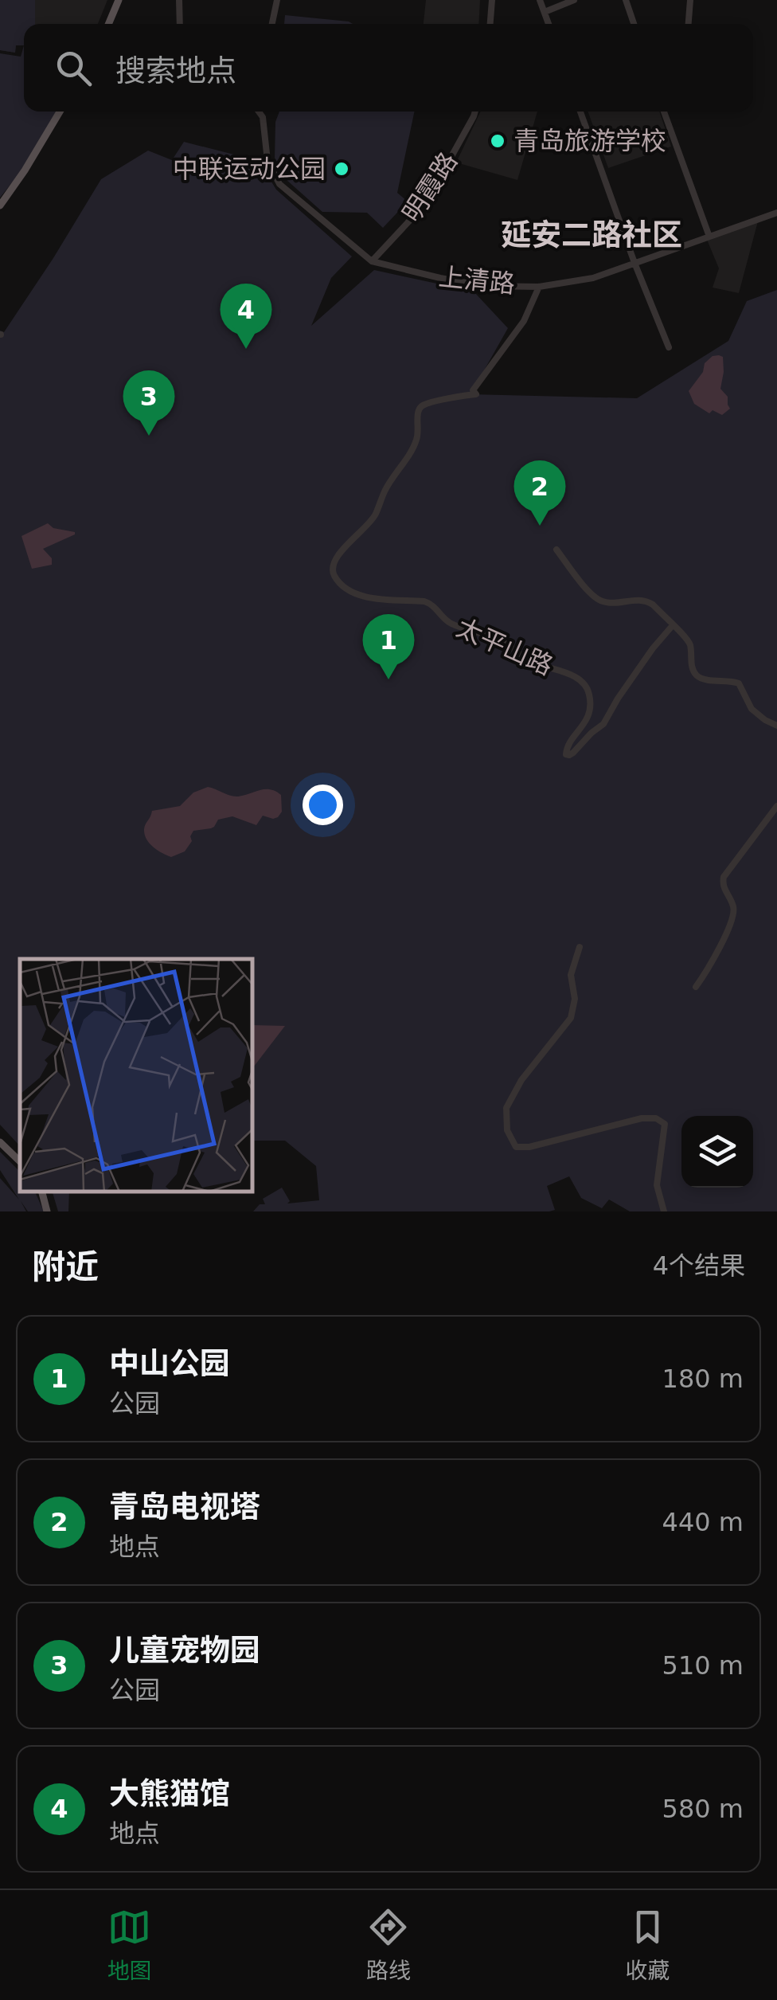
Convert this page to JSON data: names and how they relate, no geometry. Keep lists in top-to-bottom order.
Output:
{
  "streets": {
    "street": ["明霞路", "上清路", "太平山路"]
  },
  "crossings": [
    ["明霞路", "上清路"],
    ["上清路", "太平山路"]
  ],
  "districts": ["延安二路社区"],
  "places": ["青岛旅游学校", "中联运动公园"],
  "page": {
    "search": "搜索地点",
    "pins": [
      "4",
      "3",
      "2",
      "1"
    ],
    "heading": ["附近", "4个结果"],
    "list": [
      {
        "mark": "1",
        "name": "中山公园",
        "note": "公园",
        "value": "180 m"
      },
      {
        "mark": "2",
        "name": "青岛电视塔",
        "note": "地点",
        "value": "440 m"
      },
      {
        "mark": "3",
        "name": "儿童宠物园",
        "note": "公园",
        "value": "510 m"
      },
      {
        "mark": "4",
        "name": "大熊猫馆",
        "note": "地点",
        "value": "580 m"
      }
    ],
    "nav": ["地图", "路线", "收藏"]
  }
}
